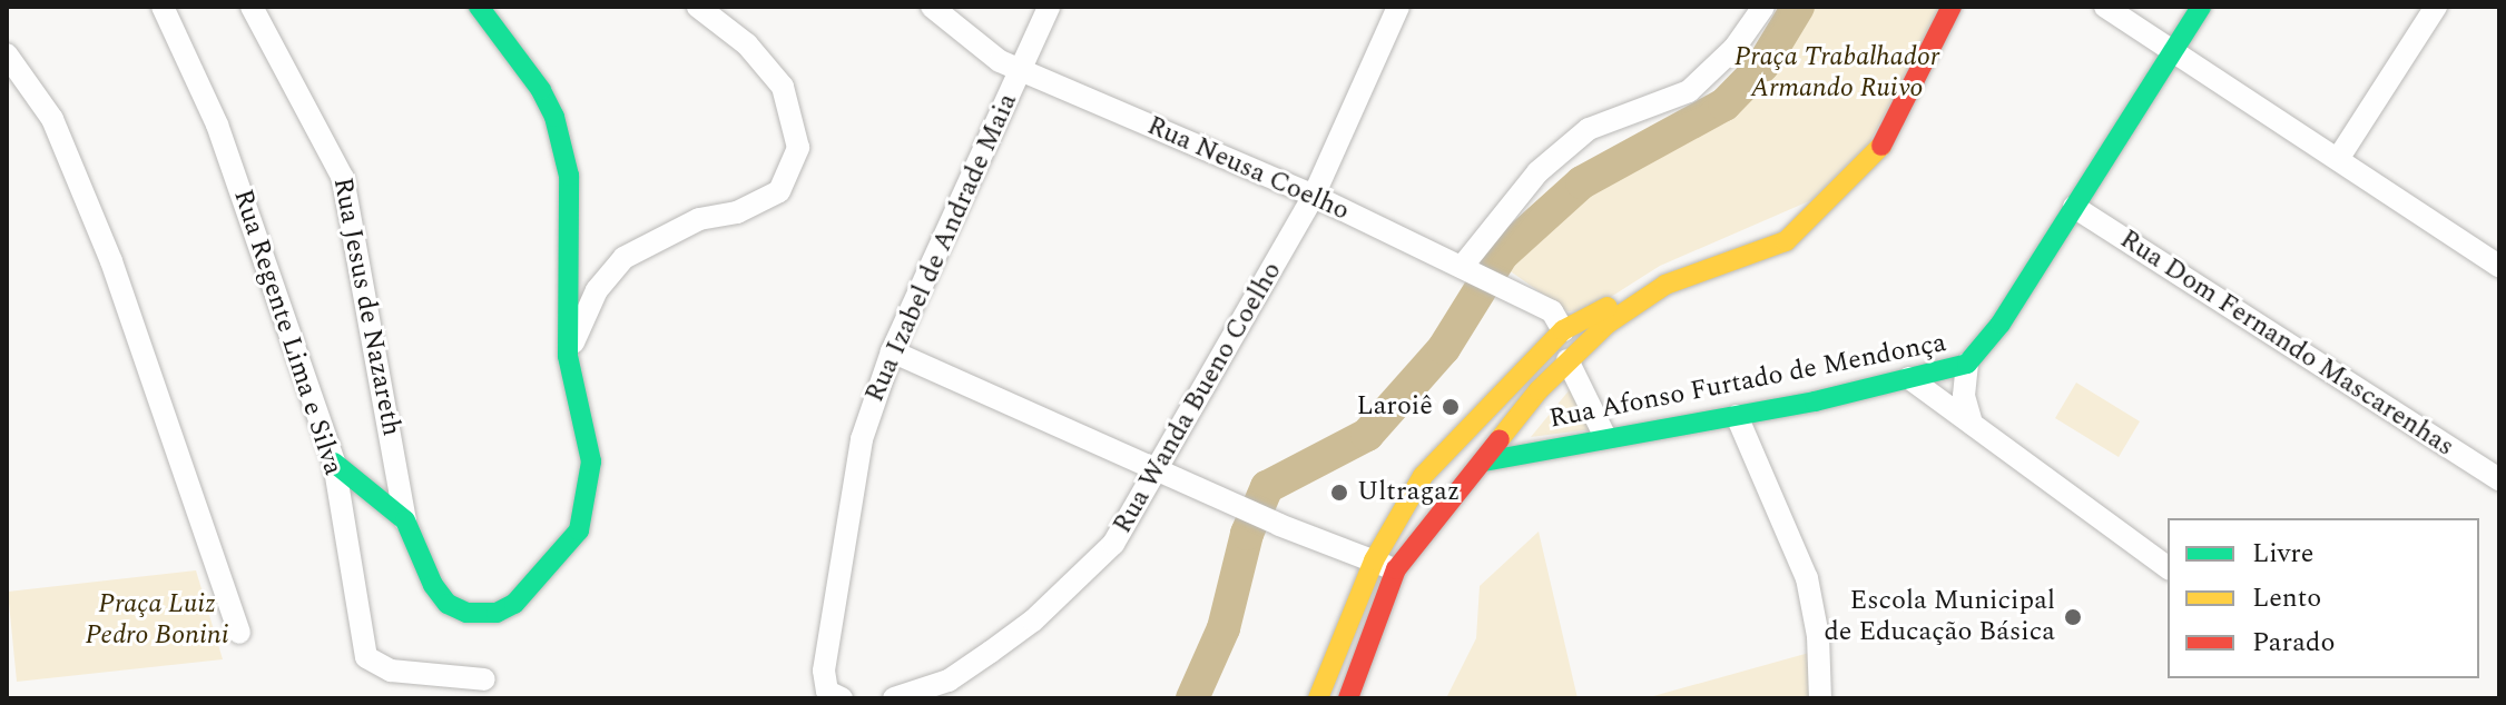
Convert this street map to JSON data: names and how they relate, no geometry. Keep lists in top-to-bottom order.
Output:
{
  "streets": {
    "street": [
      "Rua Neusa Coelho",
      "Rua Izabel de Andrade Maia",
      "Rua Jesus de Nazareth",
      "Rua Regente Lima e Silva",
      "Rua Dom Fernando Mascarenhas",
      "Rua Afonso Furtado de Mendonça",
      "Rua Wanda Bueno Coelho"
    ]
  },
  "crossings": [
    ["Rua Neusa Coelho", "Rua Izabel de Andrade Maia"],
    ["Rua Neusa Coelho", "Rua Wanda Bueno Coelho"],
    ["Rua Jesus de Nazareth", "Rua Regente Lima e Silva"],
    ["Rua Dom Fernando Mascarenhas", "Rua Afonso Furtado de Mendonça"]
  ],
  "parks": ["Praça Trabalhador Armando Ruivo", "Praça Luiz Pedro Bonini"],
  "places": ["Laroiê", "Ultragaz", "Escola Municipal de Educação Básica"],
  "legend": ["Livre", "Lento", "Parado"]
}
